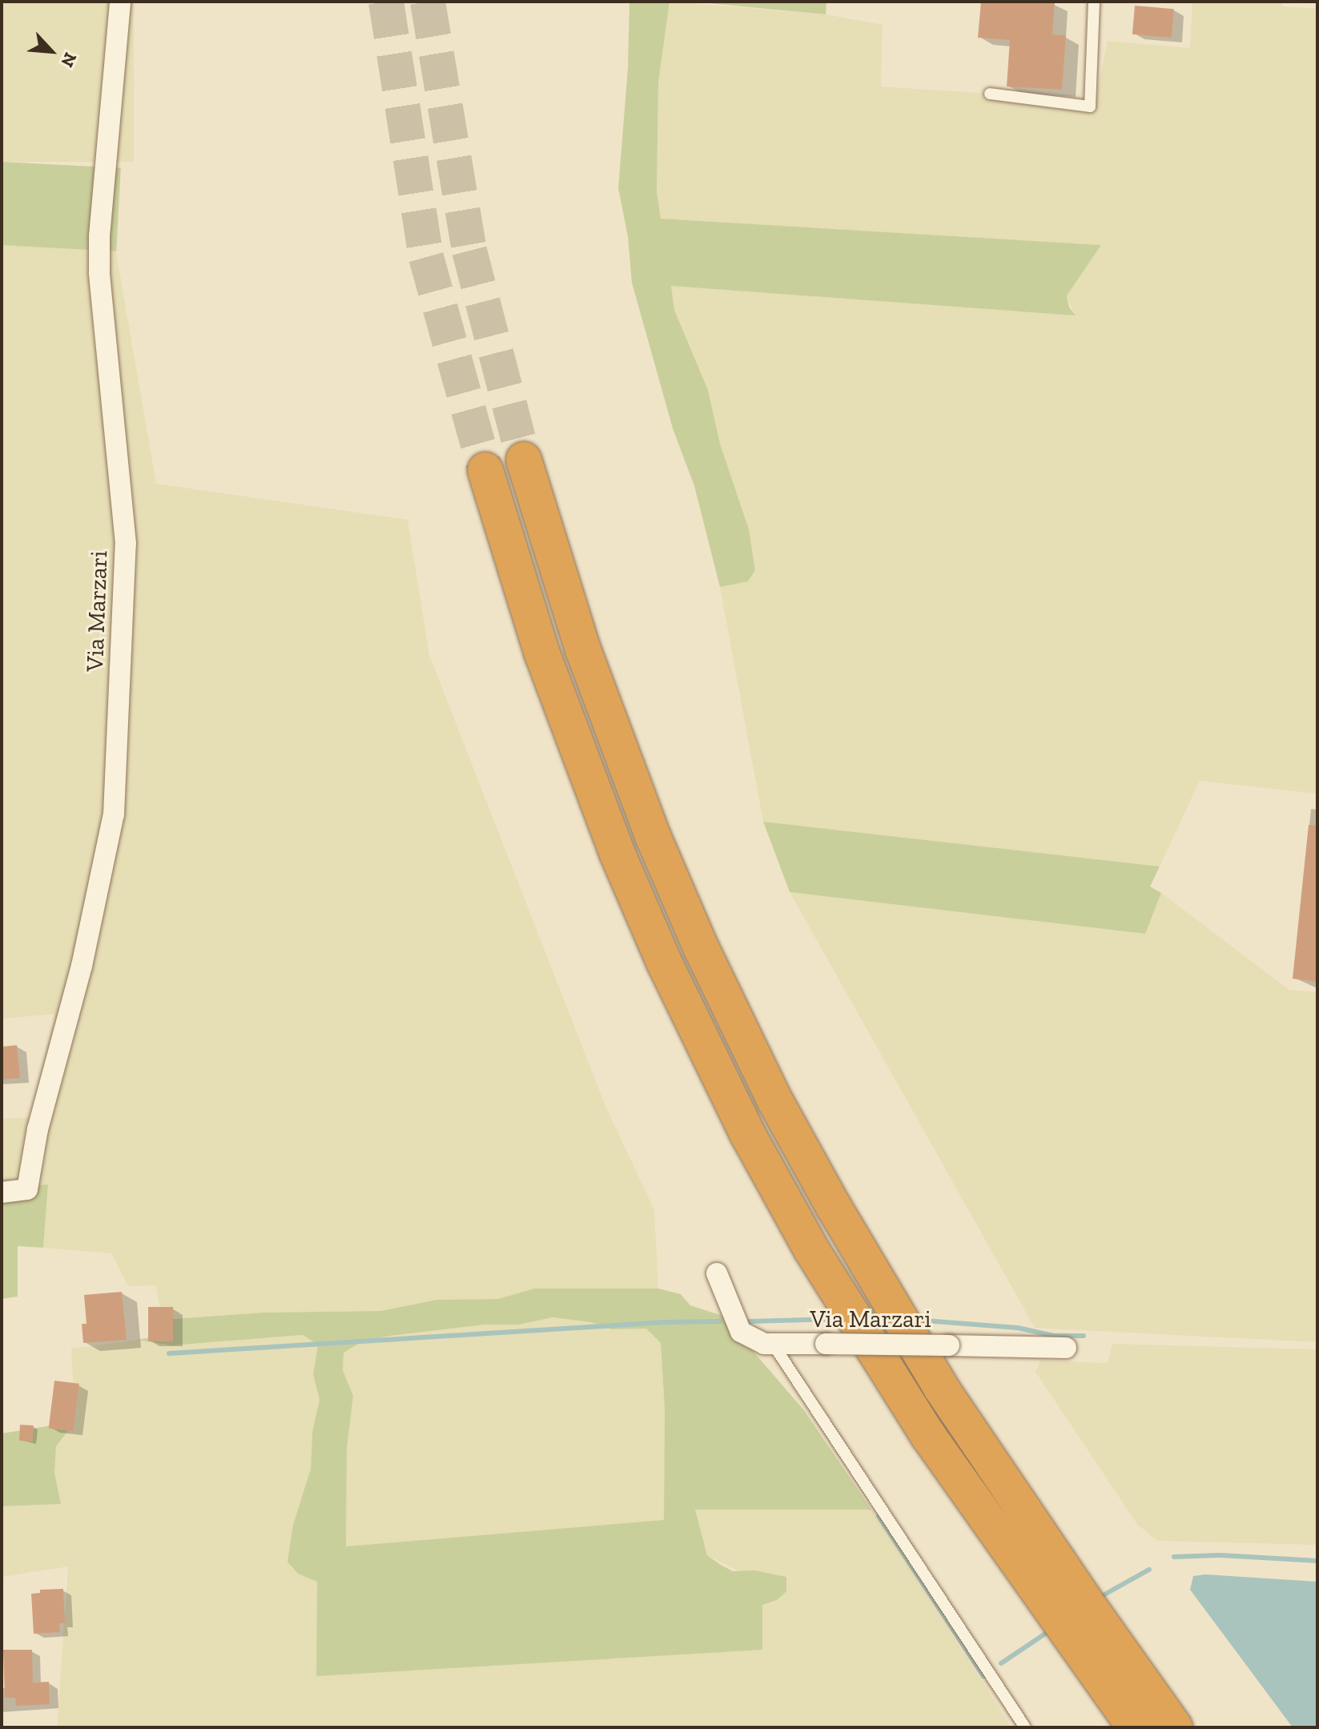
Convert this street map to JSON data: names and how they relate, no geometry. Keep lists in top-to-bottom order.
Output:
{
  "streets": {
    "street": ["Via Marzari"]
  },
  "north": "bottom right"
}
